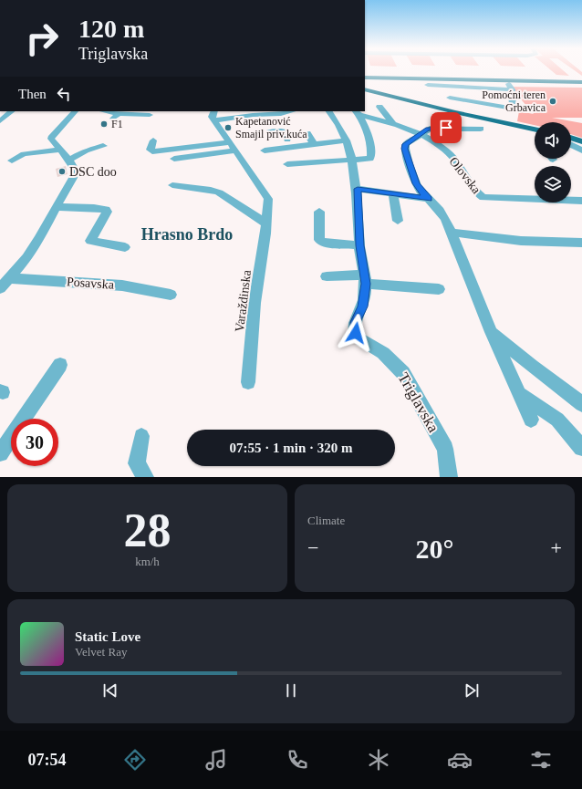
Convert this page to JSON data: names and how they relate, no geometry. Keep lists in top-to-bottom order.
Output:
{
  "streets": {
    "street": [
      "Olovska",
      "Posavska",
      "Varaždinska",
      "Triglavska"
    ]
  },
  "crossings": [
    ["Olovska", "Triglavska"]
  ],
  "districts": ["Hrasno Brdo"],
  "places": [
    "Pomoćni teren Grbavica",
    "F1",
    "Kapetanović Smajil priv.kuća",
    "DSC doo"
  ],
  "page": {
    "turn": ["120 m", "Triglavska"],
    "then": "Then",
    "limit": "30",
    "trip": "07:55 · 1 min · 320 m",
    "tile": [
      ["28", "km/h"],
      "Climate"
    ],
    "heat": ["−", "20°", "+"],
    "song": ["Static Love", "Velvet Ray"],
    "tabs": "07:54"
  }
}
